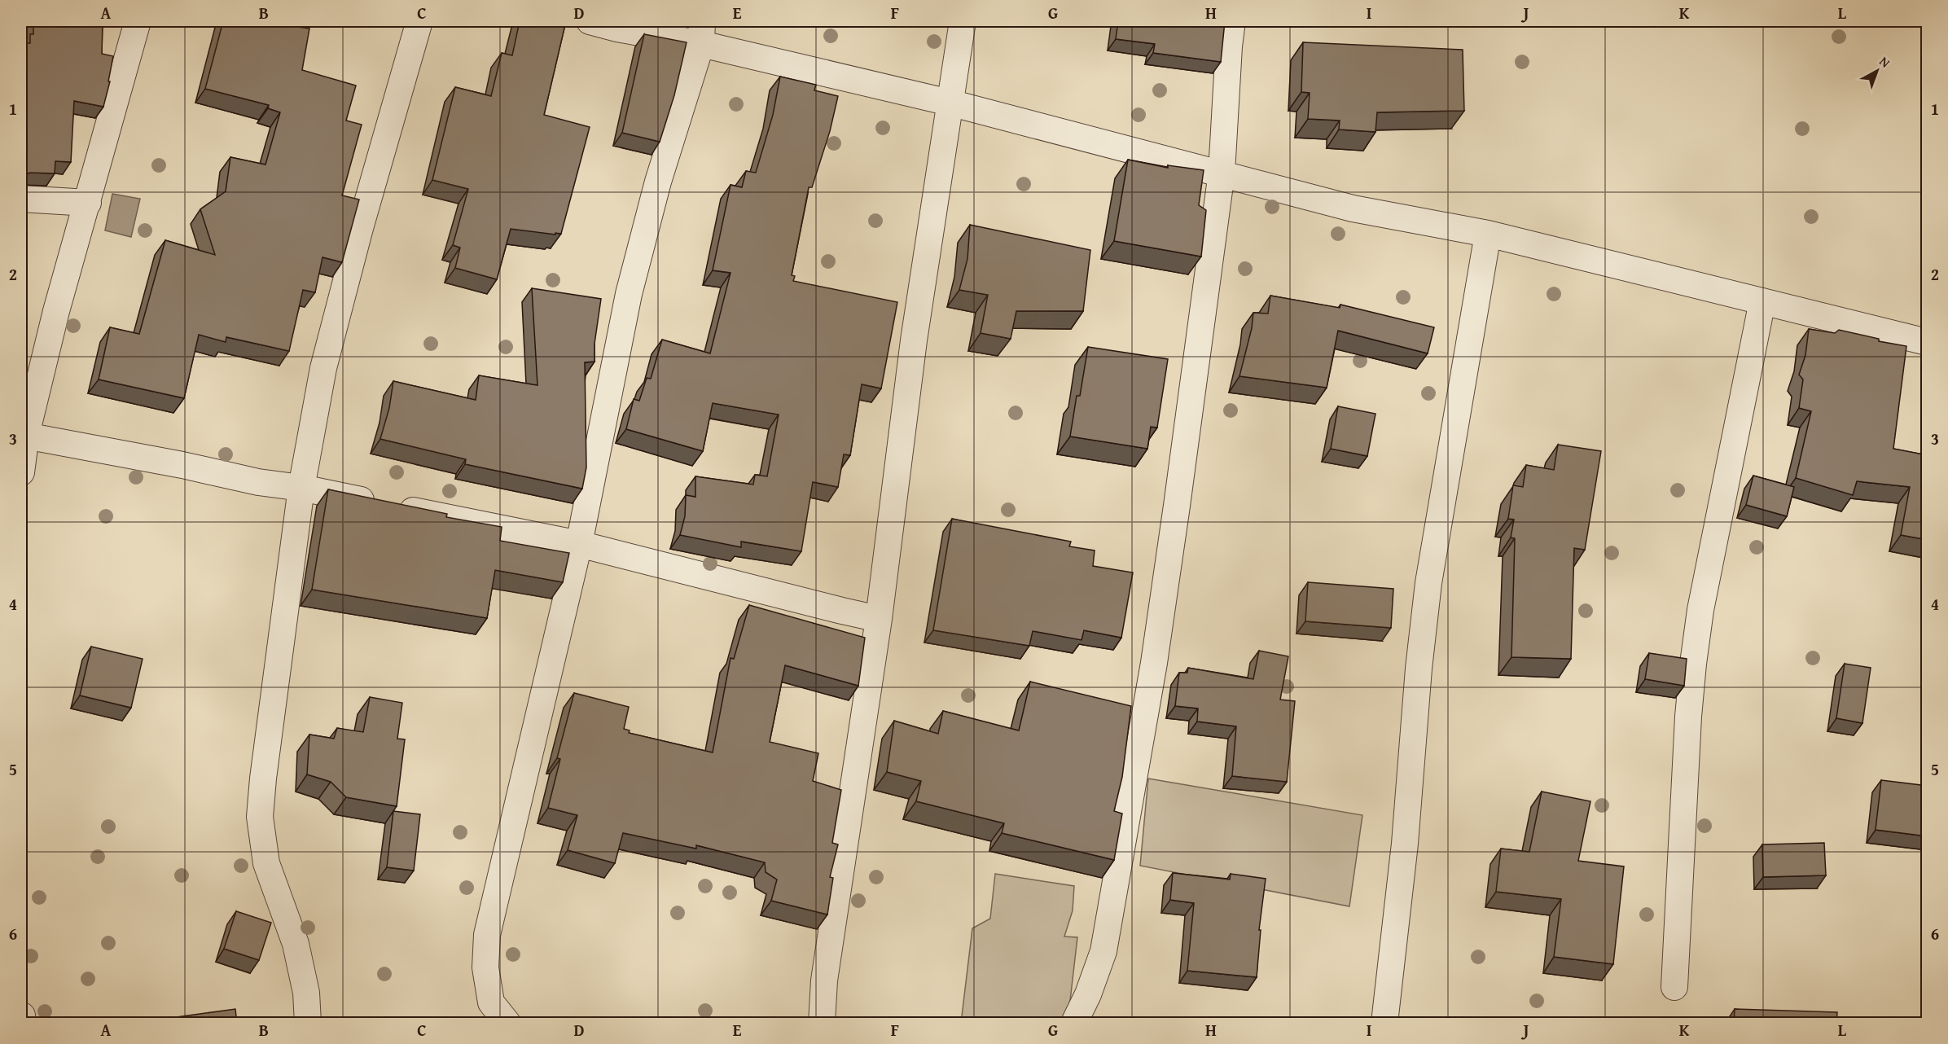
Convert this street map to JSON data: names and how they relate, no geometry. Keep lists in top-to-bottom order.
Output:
{
  "north": "top right",
  "grid": {
    "columns": [
      "A",
      "B",
      "C",
      "D",
      "E",
      "F",
      "G",
      "H",
      "I",
      "J",
      "K",
      "L"
    ],
    "rows": [
      "1",
      "2",
      "3",
      "4",
      "5",
      "6"
    ]
  }
}
